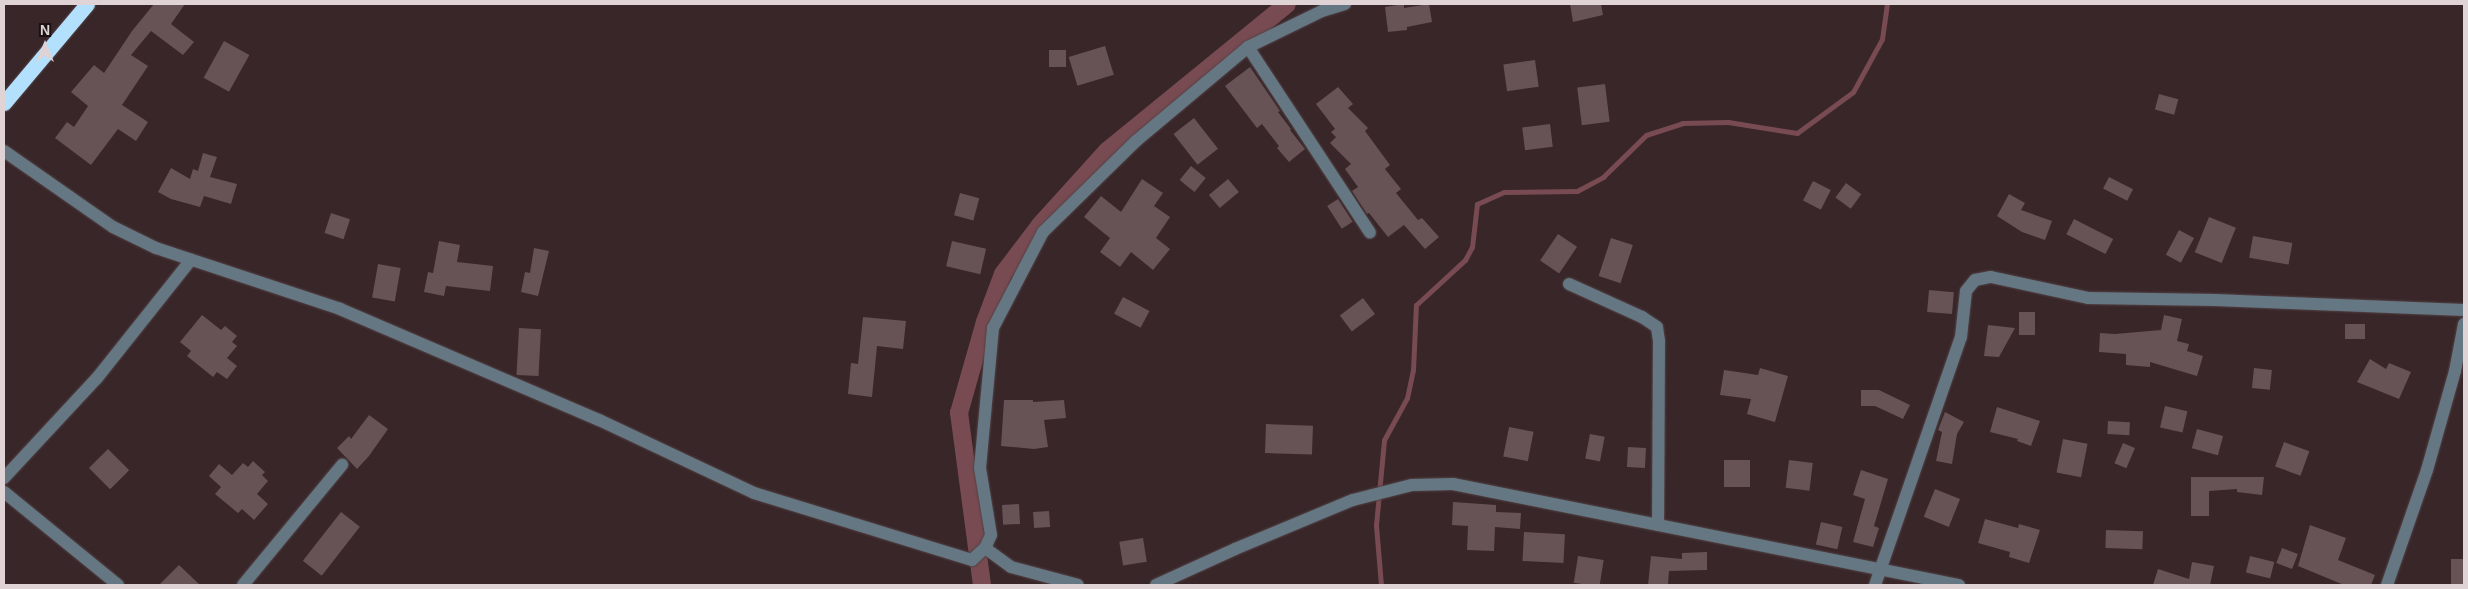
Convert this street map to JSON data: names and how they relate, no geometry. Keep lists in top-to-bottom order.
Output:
{
  "north": "top"
}
